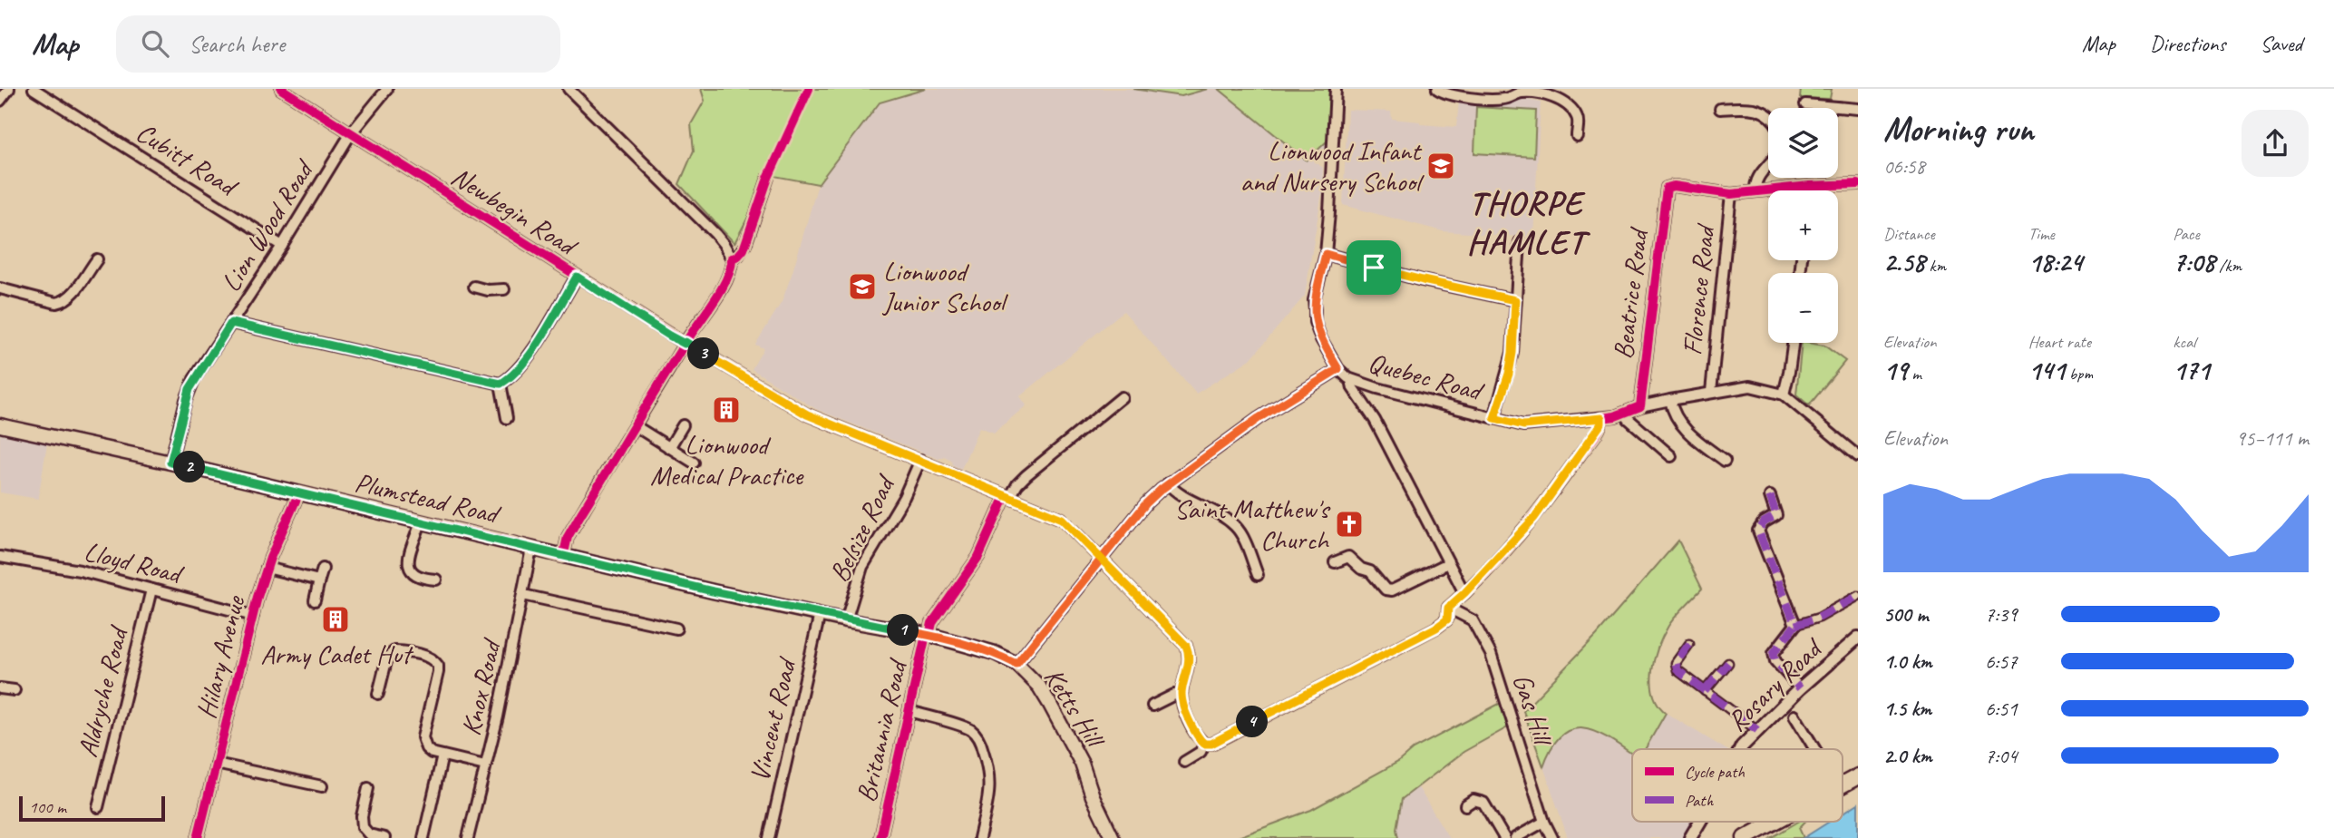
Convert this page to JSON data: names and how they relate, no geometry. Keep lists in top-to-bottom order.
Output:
{
  "streets": {
    "main road": ["Plumstead Road", "Ketts Hill"],
    "street": [
      "Cubitt Road",
      "Newbegin Road",
      "Lion Wood Road",
      "Florence Road",
      "Beatrice Road",
      "Quebec Road",
      "Belsize Road",
      "Lloyd Road",
      "Hilary Avenue",
      "Rosary Road",
      "Knox Road",
      "Aldryche Road",
      "Gas Hill",
      "Vincent Road",
      "Britannia Road"
    ]
  },
  "crossings": [
    ["Cubitt Road", "Lion Wood Road"],
    ["Newbegin Road", "Lion Wood Road"],
    ["Newbegin Road", "Quebec Road"],
    ["Newbegin Road", "Belsize Road"],
    ["Newbegin Road", "Britannia Road"],
    ["Lion Wood Road", "Plumstead Road"],
    ["Florence Road", "Beatrice Road"],
    ["Florence Road", "Quebec Road"],
    ["Beatrice Road", "Quebec Road"],
    ["Quebec Road", "Ketts Hill"],
    ["Plumstead Road", "Belsize Road"],
    ["Plumstead Road", "Hilary Avenue"],
    ["Plumstead Road", "Knox Road"],
    ["Plumstead Road", "Ketts Hill"],
    ["Plumstead Road", "Vincent Road"],
    ["Plumstead Road", "Britannia Road"],
    ["Lloyd Road", "Hilary Avenue"],
    ["Lloyd Road", "Aldryche Road"],
    ["Ketts Hill", "Britannia Road"]
  ],
  "districts": ["THORPE HAMLET"],
  "places": {
    "school or university": ["Lionwood Infant and Nursery School", "Lionwood Junior School"],
    "building": ["Lionwood Medical Practice", "Army Cadet Hut"],
    "church": ["Saint Matthew's Church"]
  },
  "legend": ["Cycle path", "Path"],
  "scale_bar": "100 m",
  "page": {
    "header": "Map",
    "search": "Search here",
    "nav": ["Map", "Directions", "Saved"],
    "heading": ["Morning run", "06:58"],
    "map_buttons": ["+", "−"],
    "stats": [
      ["Distance", "2.58 km"],
      ["Time", "18:24"],
      ["Pace", "7:08 /km"],
      ["Elevation", "19 m"],
      ["Heart rate", "141 bpm"],
      ["kcal", "171"]
    ],
    "pins": [
      "3",
      "2",
      "1",
      "4"
    ],
    "chart": ["Elevation", "95–111 m"],
    "list": [
      {
        "name": "500 m",
        "note": "7:39"
      },
      {
        "name": "1.0 km",
        "note": "6:57"
      },
      {
        "name": "1.5 km",
        "note": "6:51"
      },
      {
        "name": "2.0 km",
        "note": "7:04"
      }
    ],
    "scale": "100 m"
  }
}
